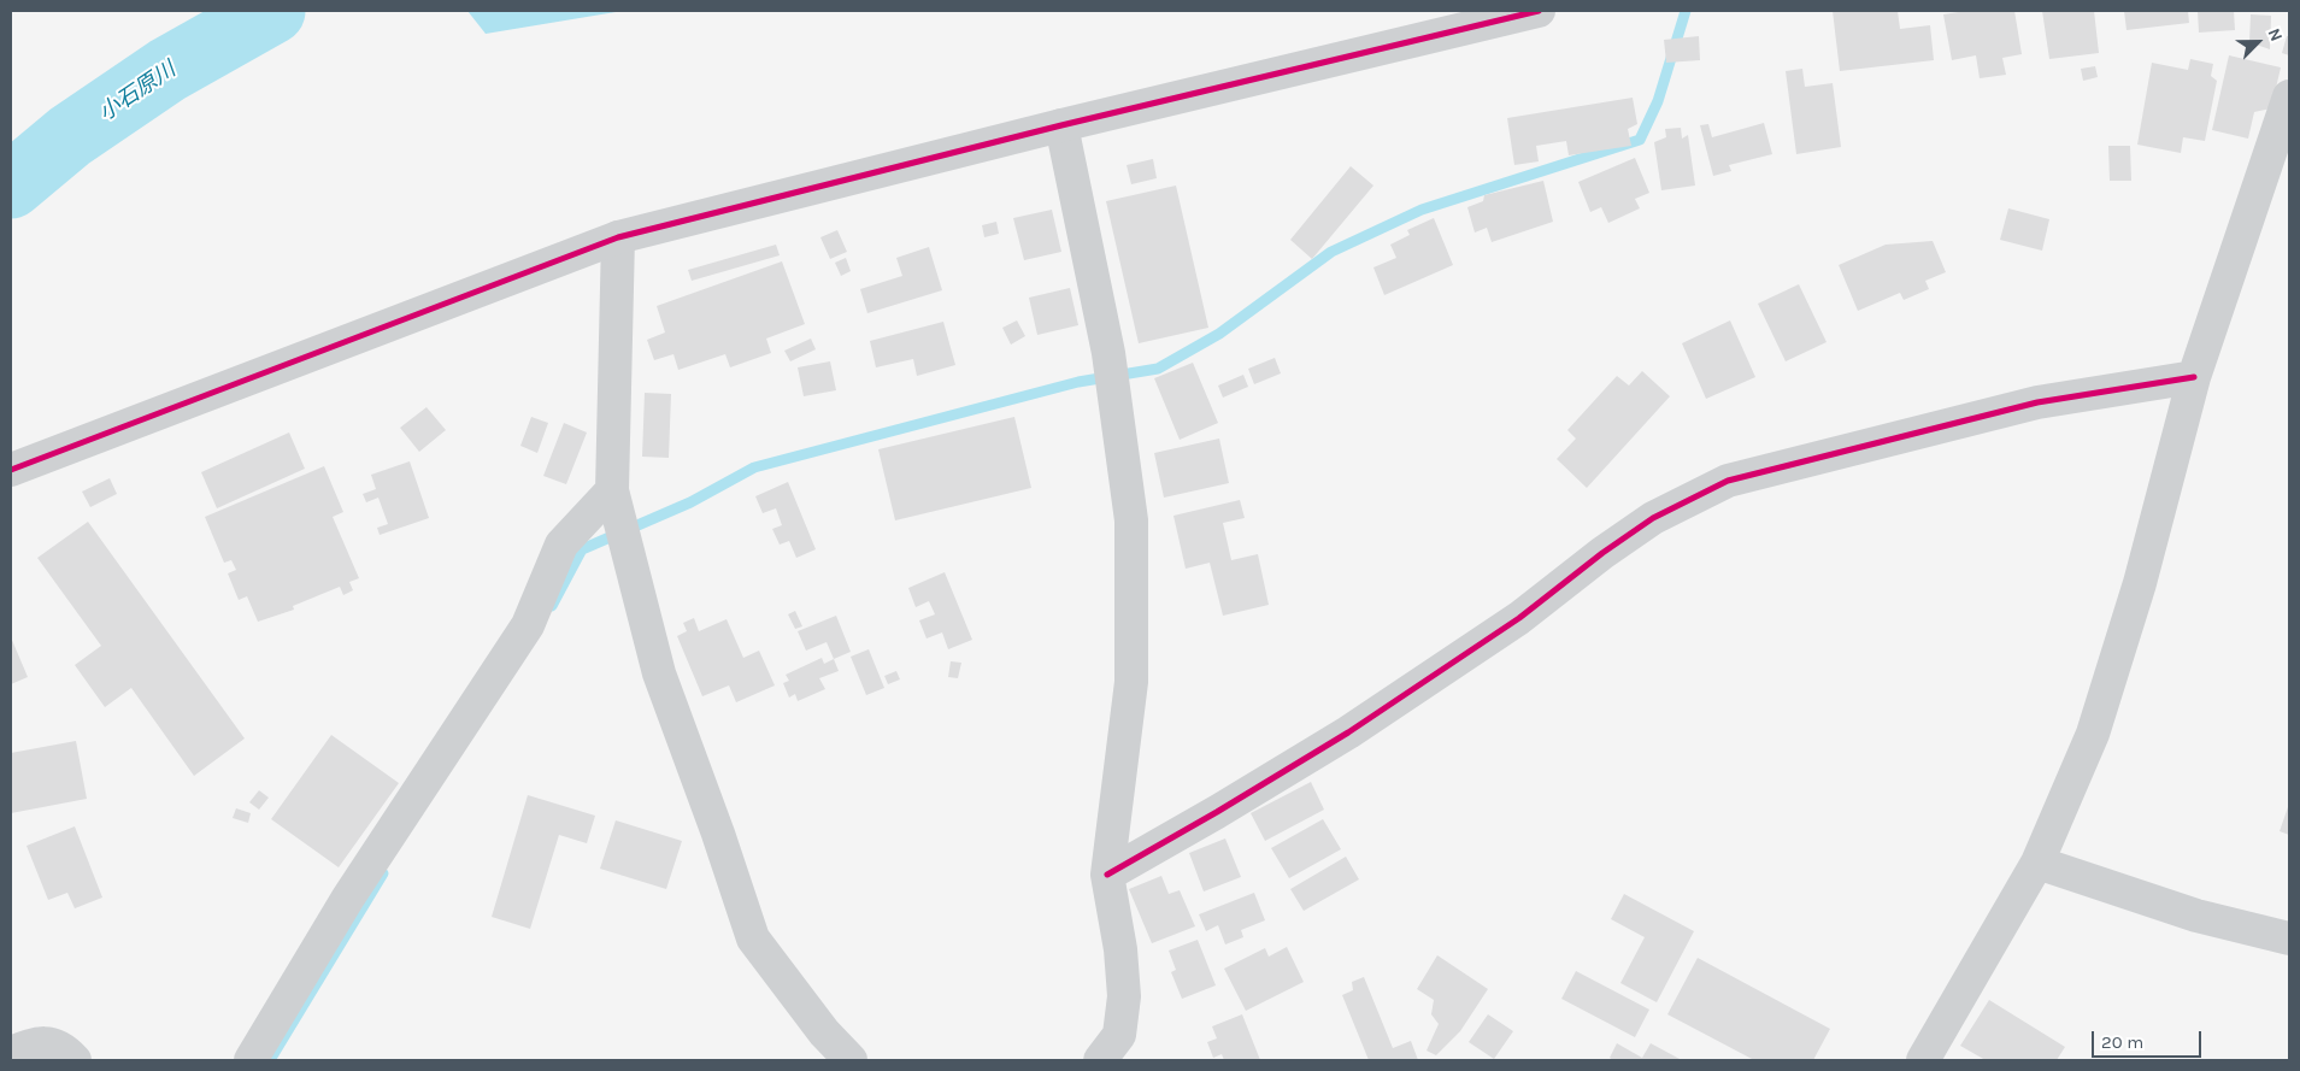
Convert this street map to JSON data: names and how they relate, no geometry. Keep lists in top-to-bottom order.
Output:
{
  "water": ["小石原川"],
  "scale_bar": "20 m",
  "north": "top right"
}
